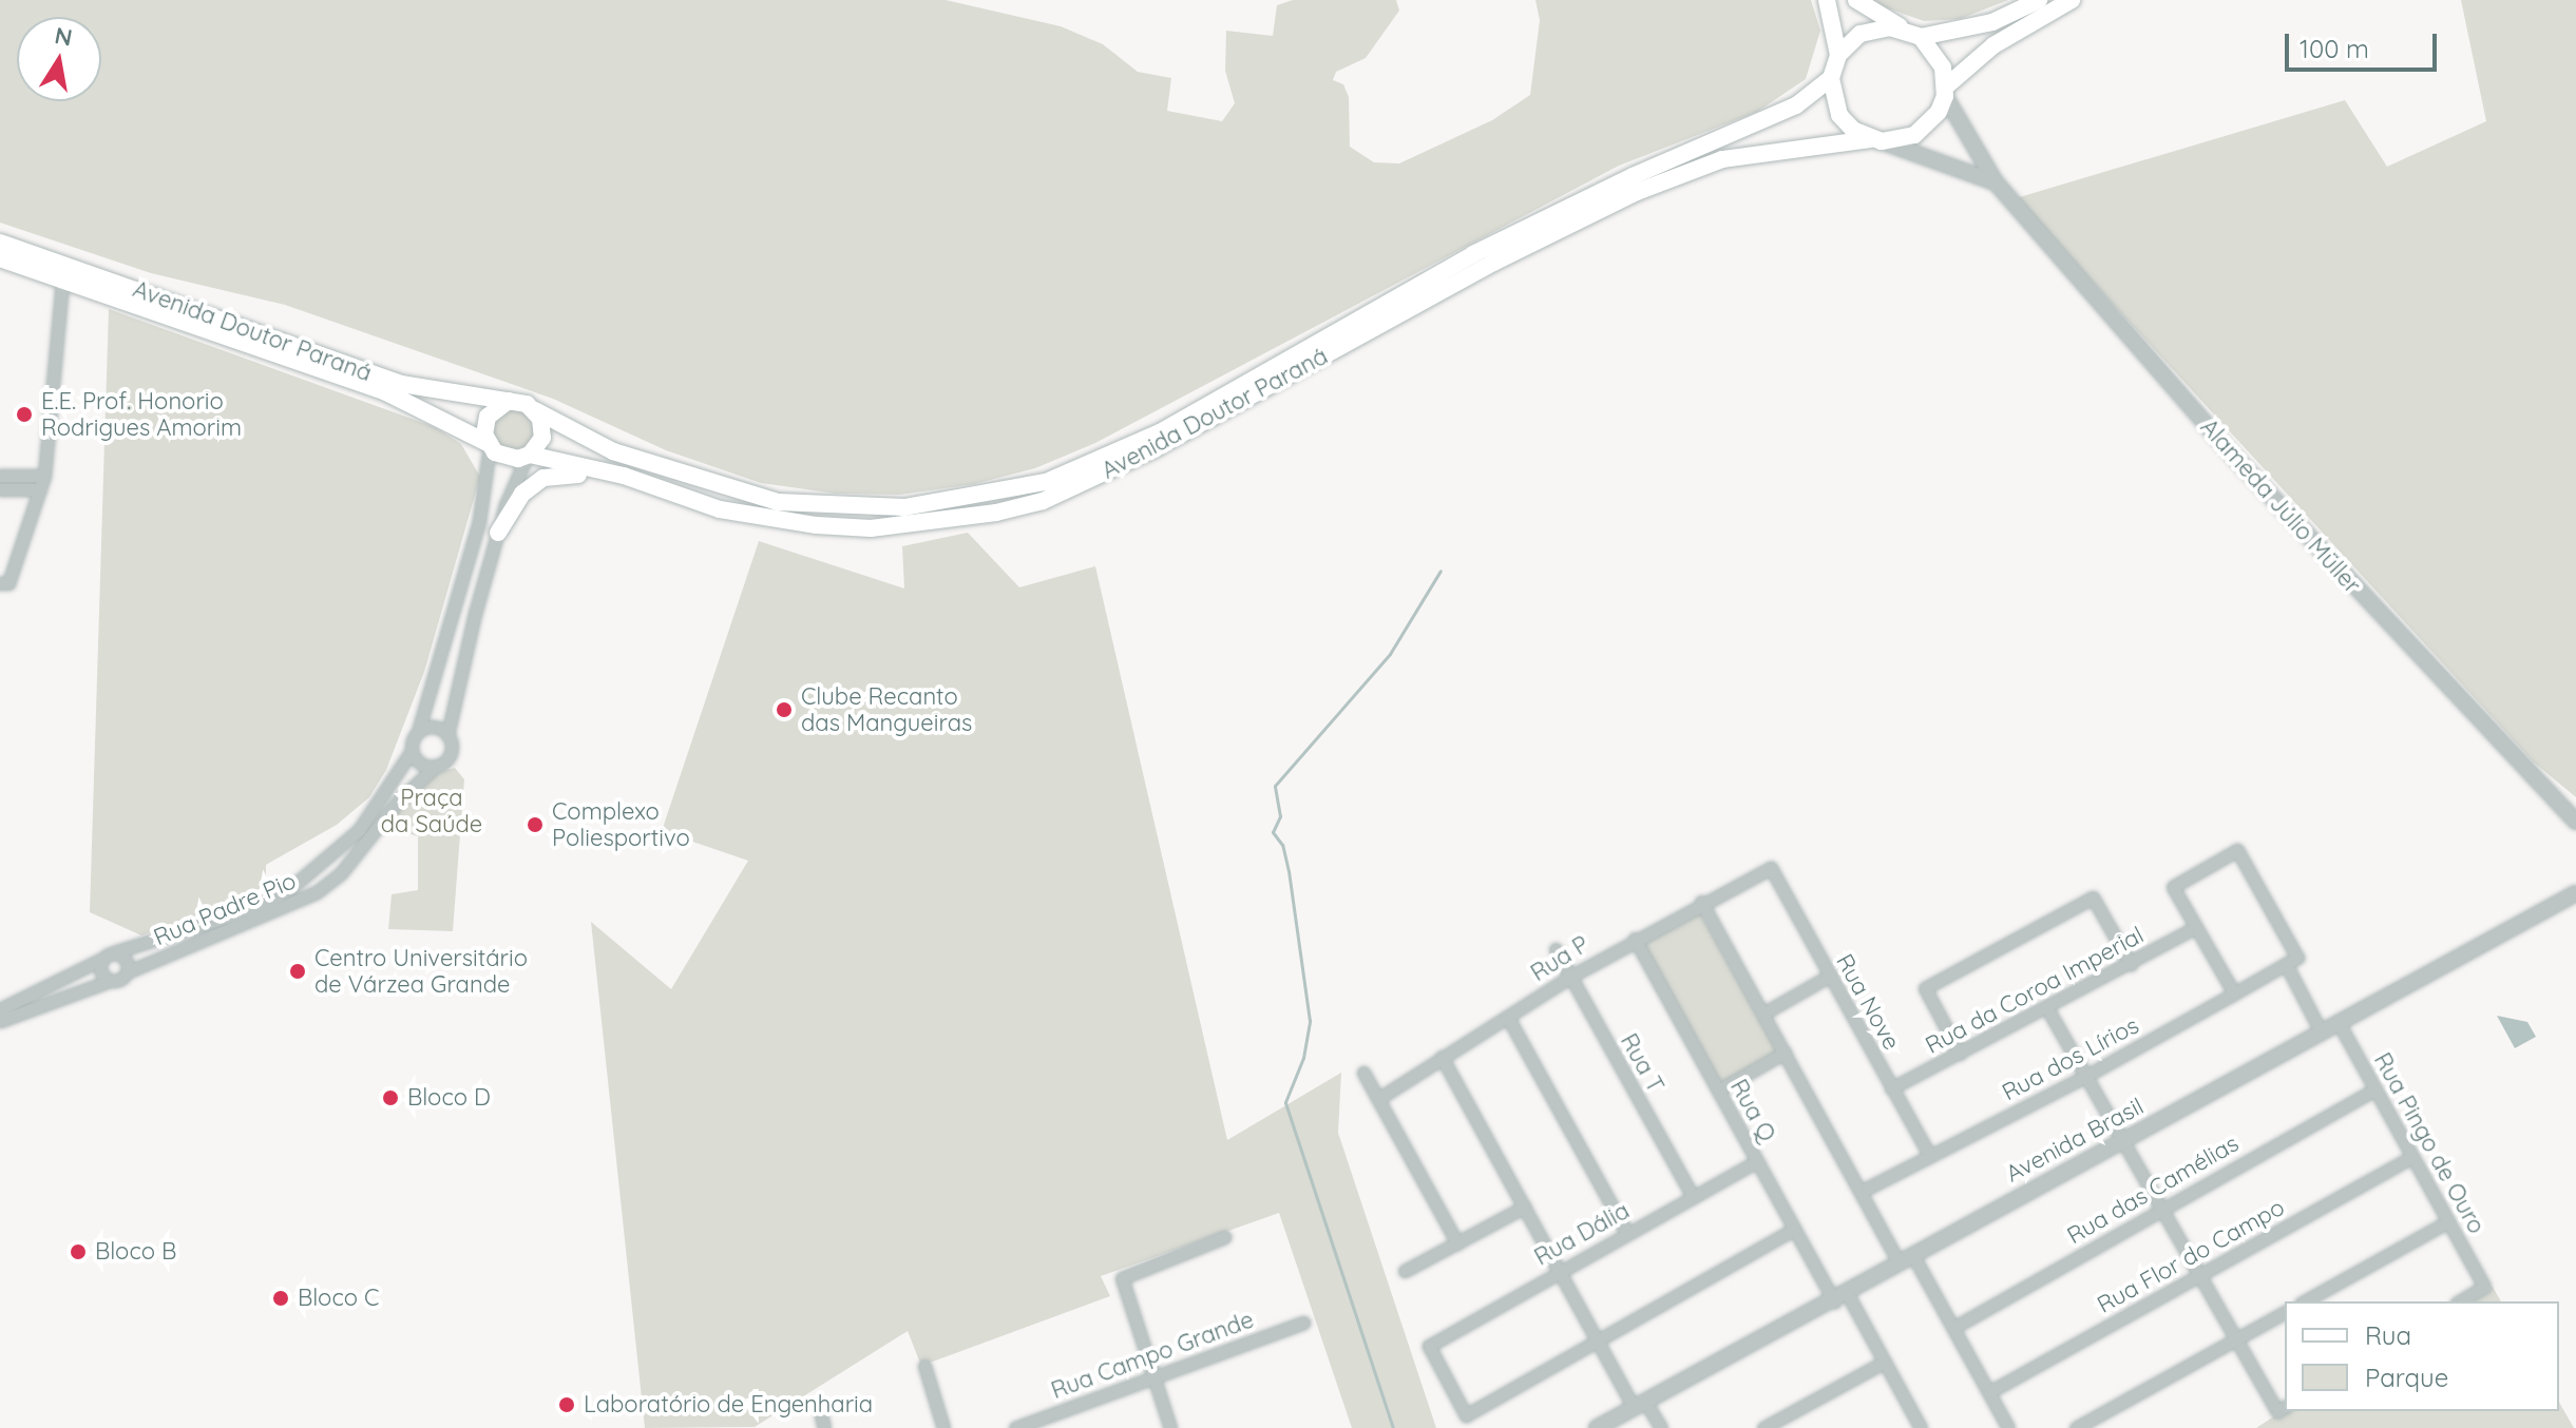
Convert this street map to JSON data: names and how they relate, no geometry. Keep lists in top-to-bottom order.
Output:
{
  "streets": {
    "main road": ["Avenida Doutor Paraná"],
    "street": [
      "Alameda Júlio Müller",
      "Rua Padre Pio",
      "Rua P",
      "Rua da Coroa Imperial",
      "Rua Nove",
      "Rua dos Lírios",
      "Rua T",
      "Rua Q",
      "Avenida Brasil",
      "Rua Pingo de Ouro",
      "Rua das Camélias",
      "Rua Dália",
      "Rua Flor do Campo",
      "Rua Campo Grande"
    ]
  },
  "crossings": [
    ["Avenida Doutor Paraná", "Alameda Júlio Müller"],
    ["Rua P", "Rua Nove"],
    ["Rua P", "Rua T"],
    ["Rua P", "Rua Q"],
    ["Rua da Coroa Imperial", "Rua Nove"],
    ["Rua Nove", "Rua dos Lírios"],
    ["Rua T", "Rua Dália"],
    ["Rua Q", "Avenida Brasil"],
    ["Rua Q", "Rua Dália"],
    ["Avenida Brasil", "Rua Pingo de Ouro"],
    ["Rua Pingo de Ouro", "Rua das Camélias"],
    ["Rua Pingo de Ouro", "Rua Flor do Campo"]
  ],
  "parks": ["Praça da Saúde"],
  "places": [
    "E.E. Prof. Honorio Rodrigues Amorim",
    "Clube Recanto das Mangueiras",
    "Complexo Poliesportivo",
    "Centro Universitário de Várzea Grande",
    "Bloco D",
    "Bloco B",
    "Bloco C",
    "Laboratório de Engenharia"
  ],
  "legend": ["Rua", "Parque"],
  "scale_bar": "100 m",
  "north": "top"
}
